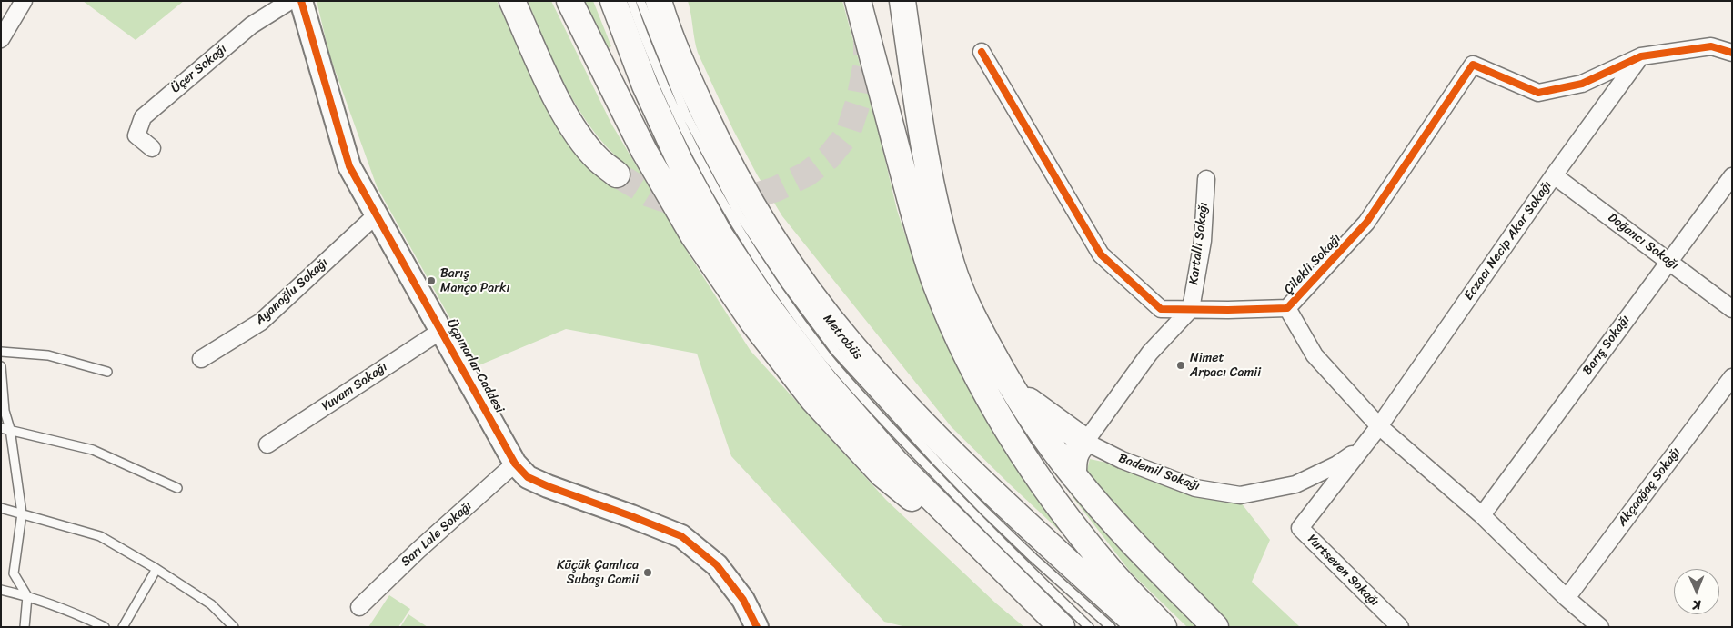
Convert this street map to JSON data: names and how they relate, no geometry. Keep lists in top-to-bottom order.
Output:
{
  "streets": {
    "street": [
      "Üçer Sokağı",
      "Eczacı Necip Akar Sokağı",
      "Doğancı Sokağı",
      "Kartallı Sokağı",
      "Çilekli Sokağı",
      "Ayanoğlu Sokağı",
      "Barış Sokağı",
      "Üçpınarlar Caddesi",
      "Yuvam Sokağı",
      "Bademil Sokağı",
      "Akçaağaç Sokağı",
      "Sarı Lale Sokağı",
      "Yurtseven Sokağı"
    ],
    "lane": ["Metrobüs"]
  },
  "crossings": [
    ["Eczacı Necip Akar Sokağı", "Doğancı Sokağı"],
    ["Eczacı Necip Akar Sokağı", "Çilekli Sokağı"],
    ["Eczacı Necip Akar Sokağı", "Bademil Sokağı"],
    ["Eczacı Necip Akar Sokağı", "Yurtseven Sokağı"],
    ["Doğancı Sokağı", "Barış Sokağı"],
    ["Kartallı Sokağı", "Çilekli Sokağı"],
    ["Ayanoğlu Sokağı", "Üçpınarlar Caddesi"],
    ["Üçpınarlar Caddesi", "Yuvam Sokağı"],
    ["Üçpınarlar Caddesi", "Sarı Lale Sokağı"],
    ["Bademil Sokağı", "Yurtseven Sokağı"]
  ],
  "places": ["Barış Manço Parkı", "Nimet Arpacı Camii", "Küçük Çamlıca Subaşı Camii"],
  "north": "bottom"
}
